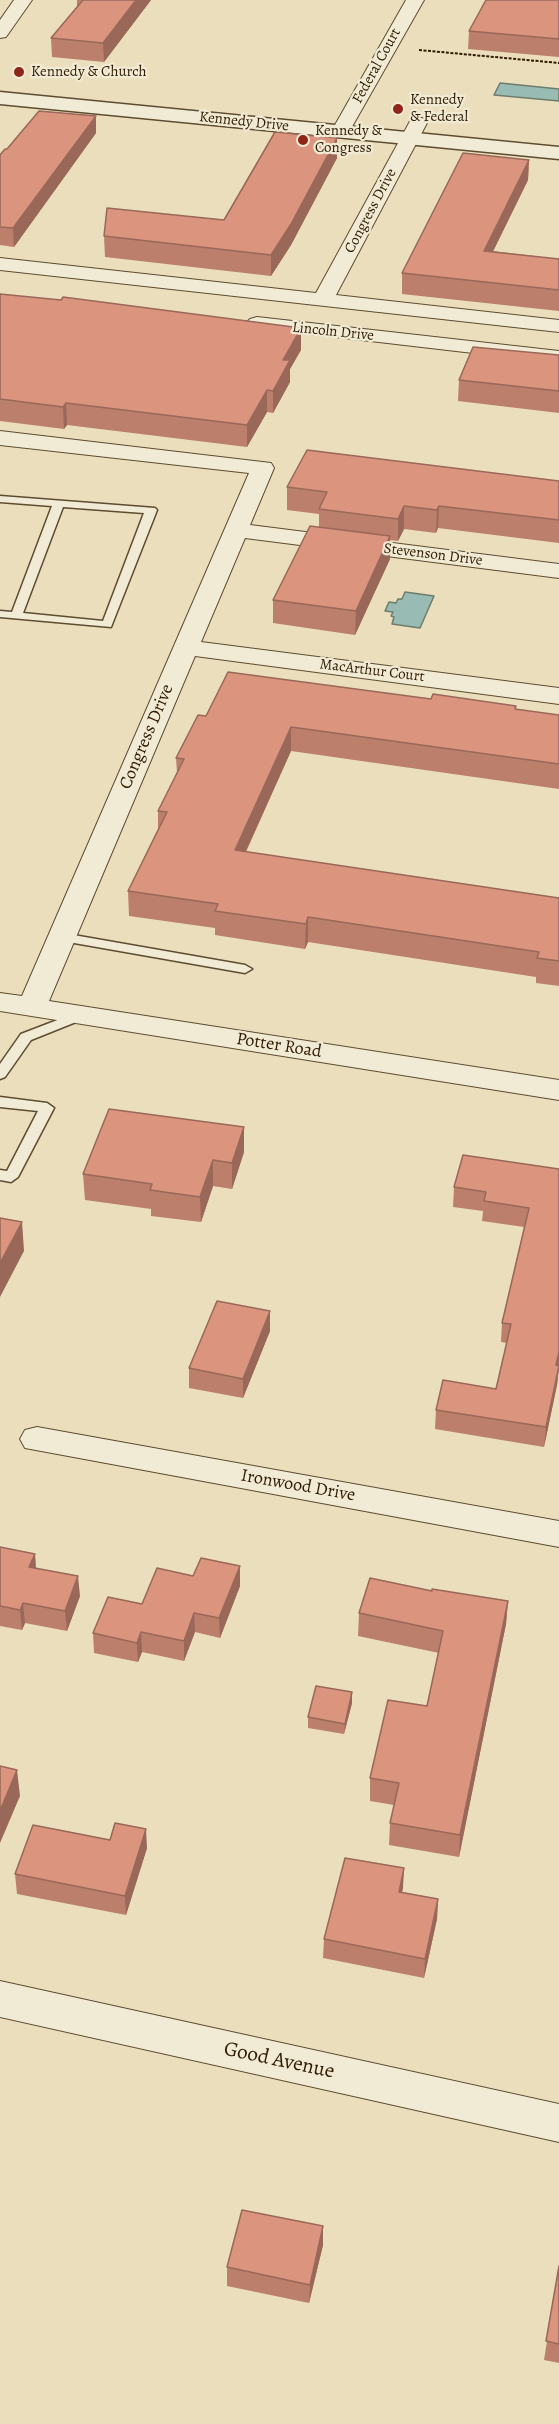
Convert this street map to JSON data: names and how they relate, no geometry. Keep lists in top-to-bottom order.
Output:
{
  "streets": {
    "street": [
      "Federal Court",
      "Kennedy Drive",
      "Congress Drive",
      "Lincoln Drive",
      "Stevenson Drive",
      "MacArthur Court",
      "Potter Road",
      "Ironwood Drive",
      "Good Avenue"
    ]
  },
  "crossings": [
    ["Federal Court", "Kennedy Drive"],
    ["Kennedy Drive", "Congress Drive"],
    ["Congress Drive", "Lincoln Drive"],
    ["Congress Drive", "Stevenson Drive"],
    ["Congress Drive", "MacArthur Court"],
    ["Congress Drive", "Potter Road"]
  ],
  "places": ["Kennedy & Church", "Kennedy & Federal", "Kennedy & Congress"]
}
